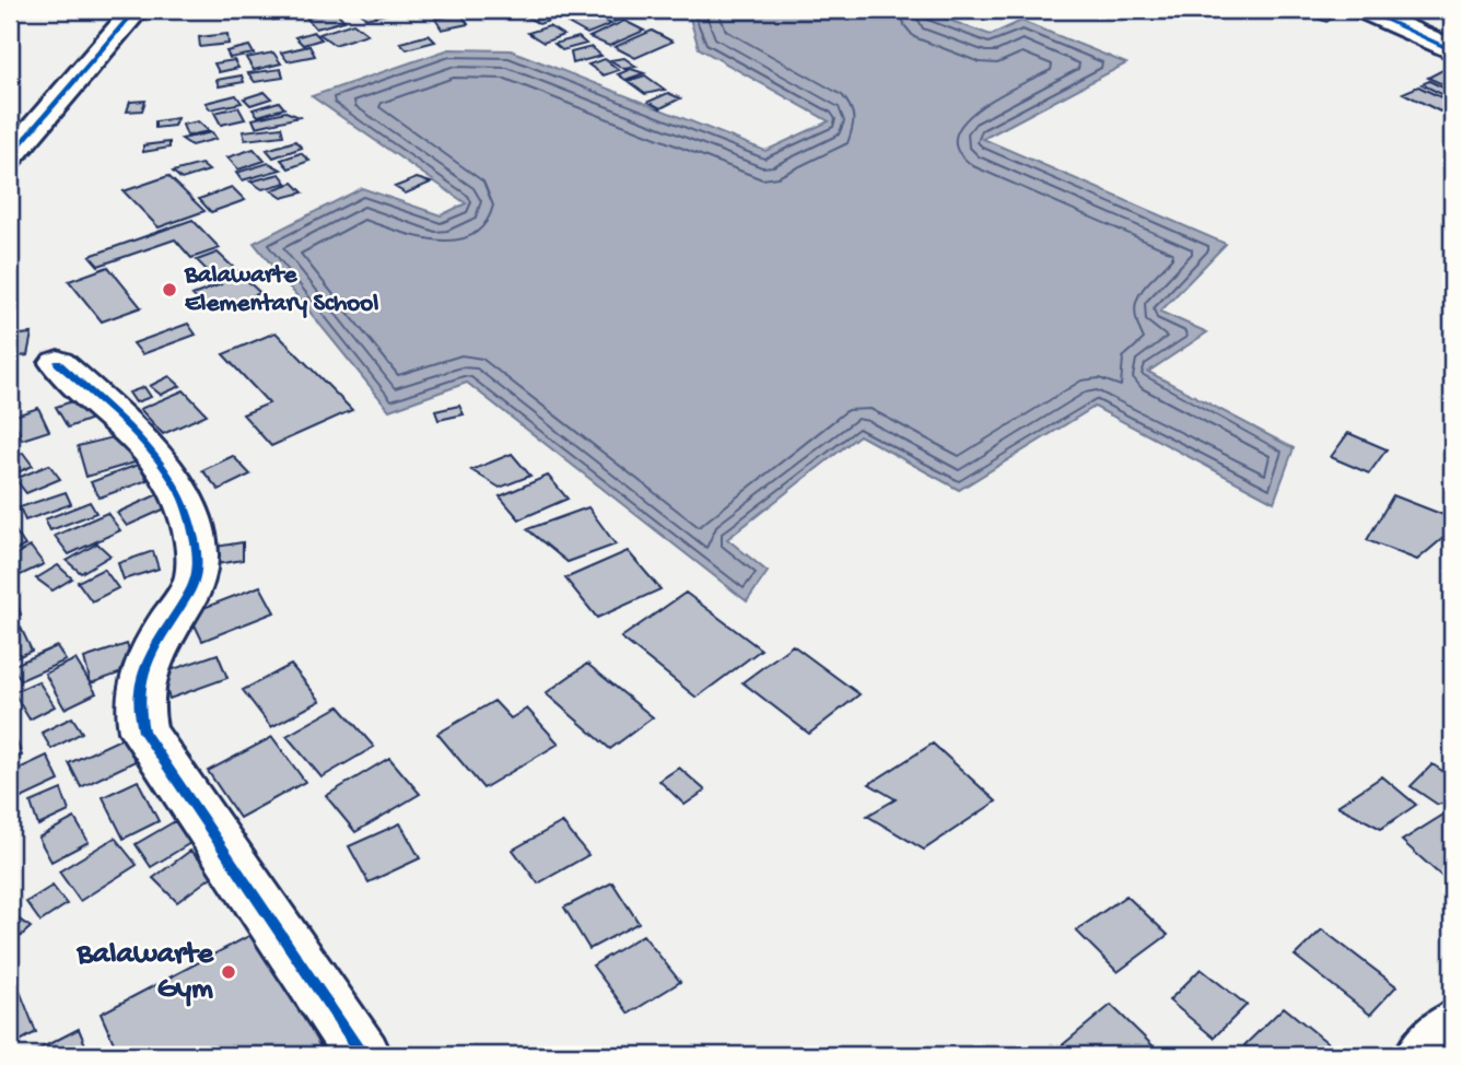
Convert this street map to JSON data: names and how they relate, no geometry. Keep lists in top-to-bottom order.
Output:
{
  "places": ["Balawarte Elementary School", "Balawarte Gym"]
}
